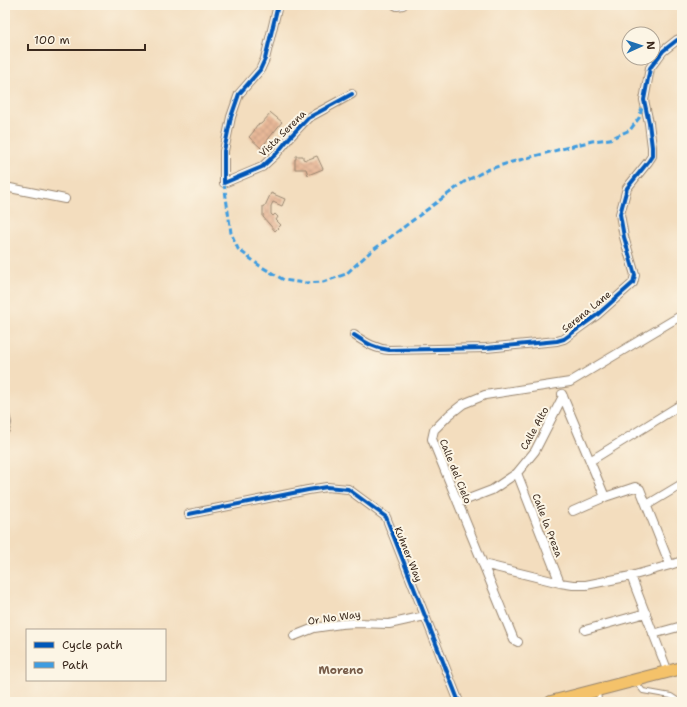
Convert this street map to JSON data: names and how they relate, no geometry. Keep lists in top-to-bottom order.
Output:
{
  "streets": {
    "street": [
      "Vista Serena",
      "Serena Lane",
      "Calle Alto",
      "Calle del Cielo",
      "Calle la Preza",
      "Kuhner Way",
      "Or No Way"
    ]
  },
  "crossings": [
    ["Calle Alto", "Calle del Cielo"],
    ["Calle Alto", "Calle la Preza"],
    ["Kuhner Way", "Or No Way"]
  ],
  "districts": ["Moreno"],
  "legend": ["Cycle path", "Path"],
  "scale_bar": "100 m",
  "north": "right"
}
